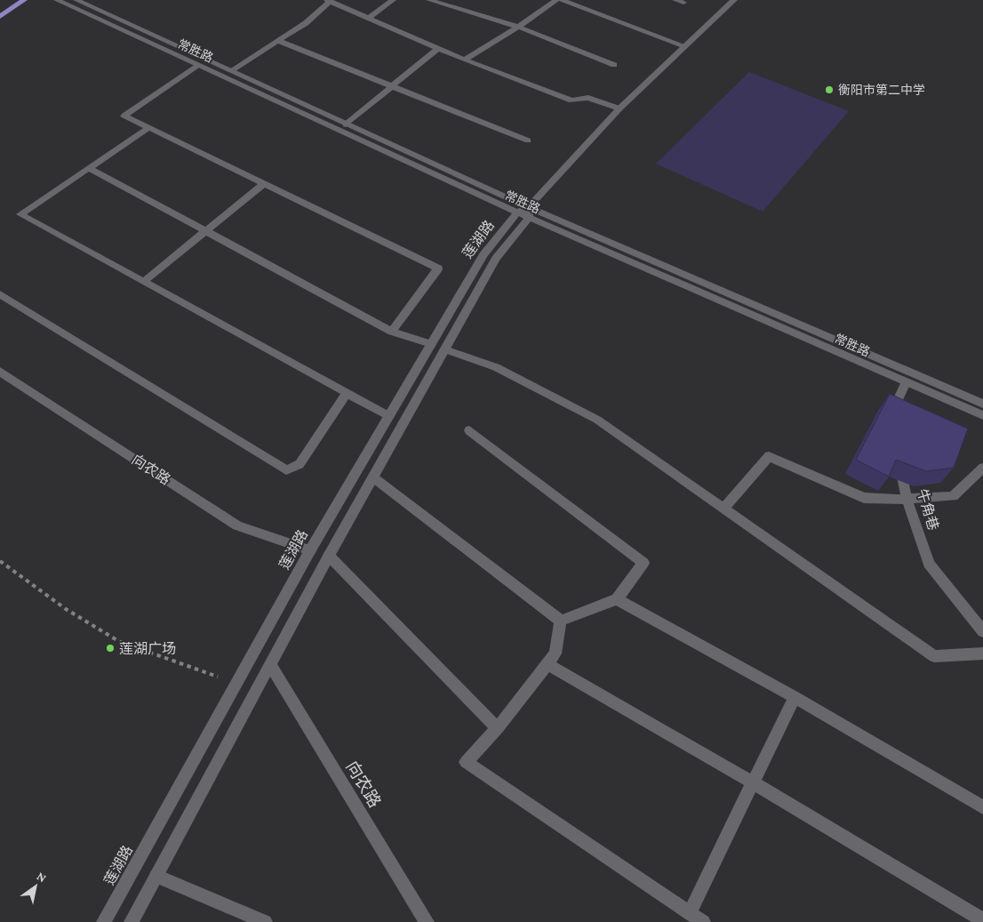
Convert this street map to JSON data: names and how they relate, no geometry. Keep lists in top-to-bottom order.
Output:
{
  "streets": {
    "street": [
      "常胜路",
      "莲湖路",
      "向农路",
      "牛角巷"
    ]
  },
  "crossings": [
    ["常胜路", "莲湖路"],
    ["莲湖路", "向农路"]
  ],
  "places": ["衡阳市第二中学", "莲湖广场"],
  "north": "top right"
}
